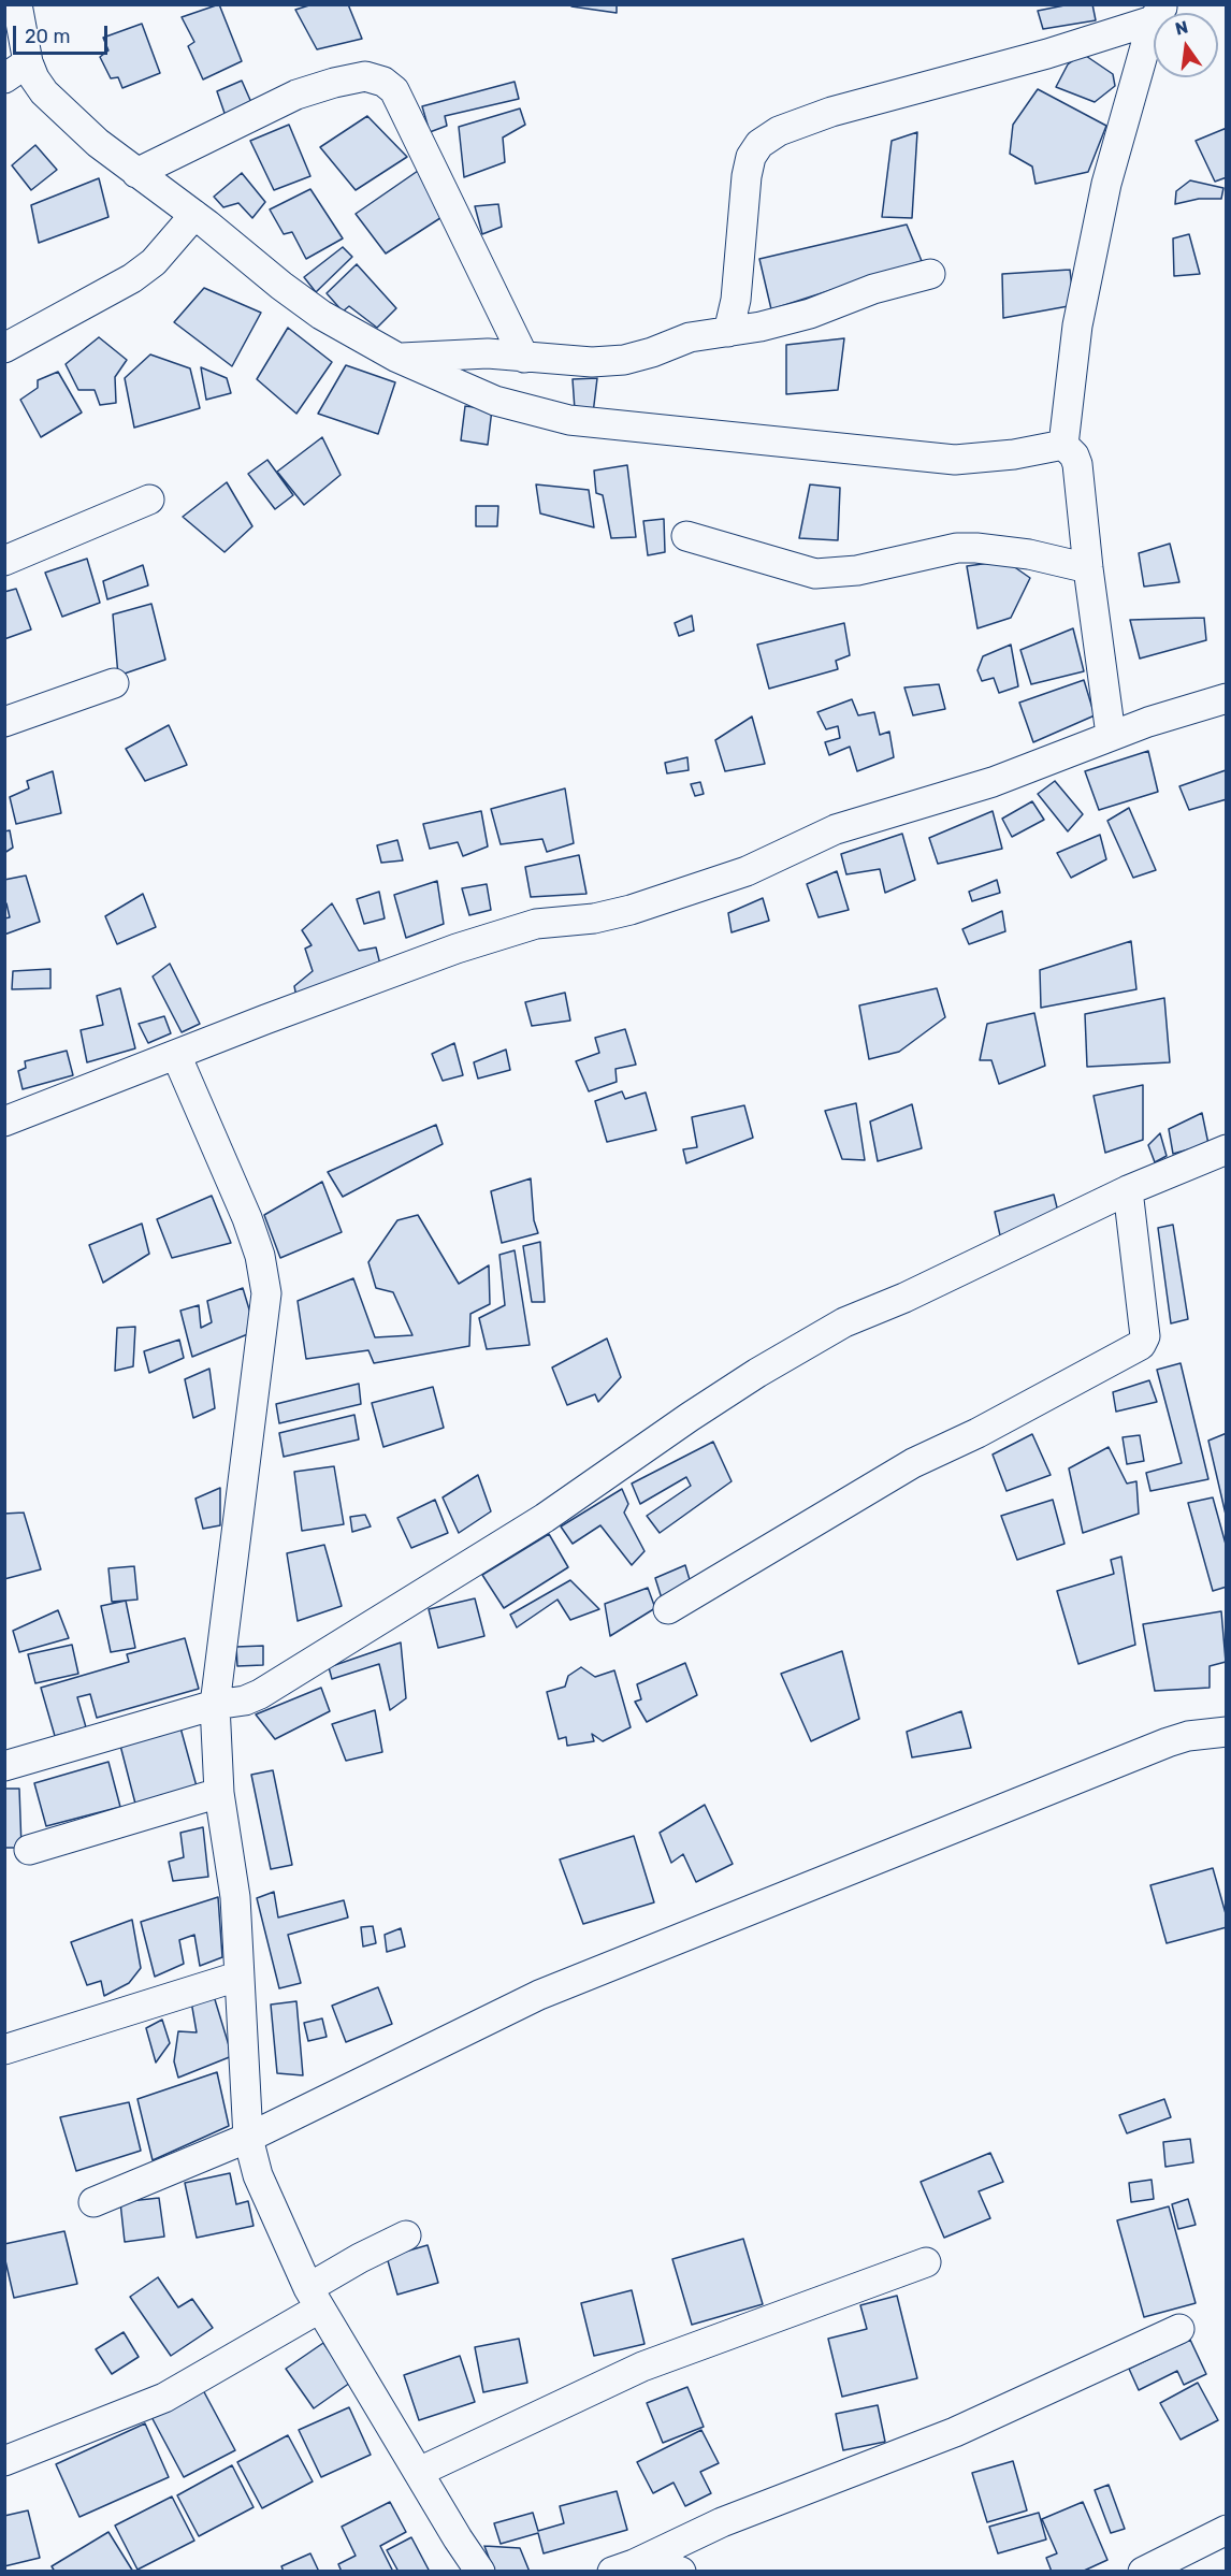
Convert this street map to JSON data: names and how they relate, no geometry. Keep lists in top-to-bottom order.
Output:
{
  "scale_bar": "20 m",
  "north": "top"
}
